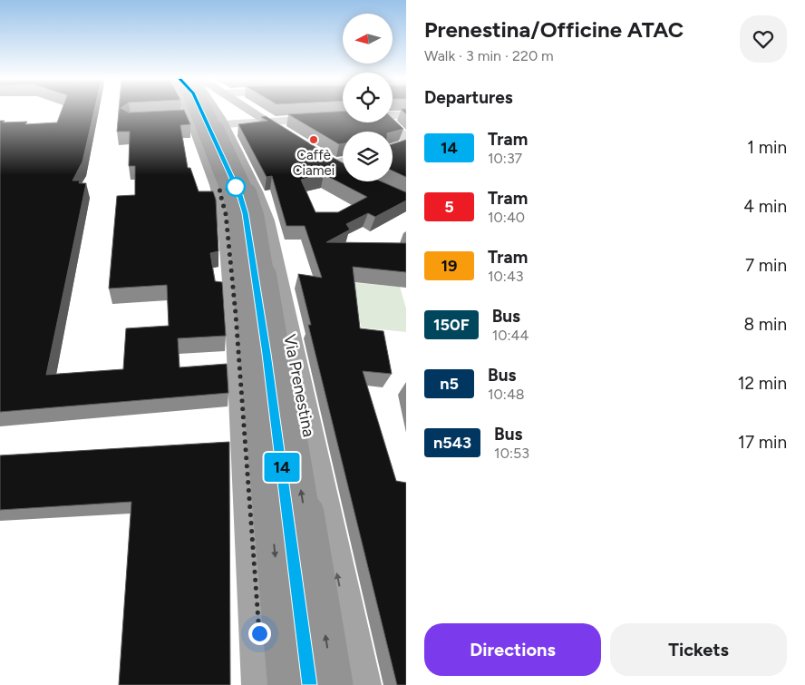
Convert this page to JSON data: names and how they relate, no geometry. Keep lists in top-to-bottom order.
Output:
{
  "streets": {
    "main road": ["Via Prenestina"]
  },
  "places": ["Caffè Ciamei"],
  "lines": ["tram line 14"],
  "north": "left",
  "page": {
    "on_map": "14",
    "heading": [
      ["Prenestina/Officine ATAC", "Walk · 3 min · 220 m"],
      "Departures"
    ],
    "list": [
      {
        "mark": "14",
        "name": "Tram",
        "note": "10:37",
        "value": "1 min"
      },
      {
        "mark": "5",
        "name": "Tram",
        "note": "10:40",
        "value": "4 min"
      },
      {
        "mark": "19",
        "name": "Tram",
        "note": "10:43",
        "value": "7 min"
      },
      {
        "mark": "150F",
        "name": "Bus",
        "note": "10:44",
        "value": "8 min"
      },
      {
        "mark": "n5",
        "name": "Bus",
        "note": "10:48",
        "value": "12 min"
      },
      {
        "mark": "n543",
        "name": "Bus",
        "note": "10:53",
        "value": "17 min"
      }
    ],
    "buttons": ["Directions", "Tickets"]
  }
}
